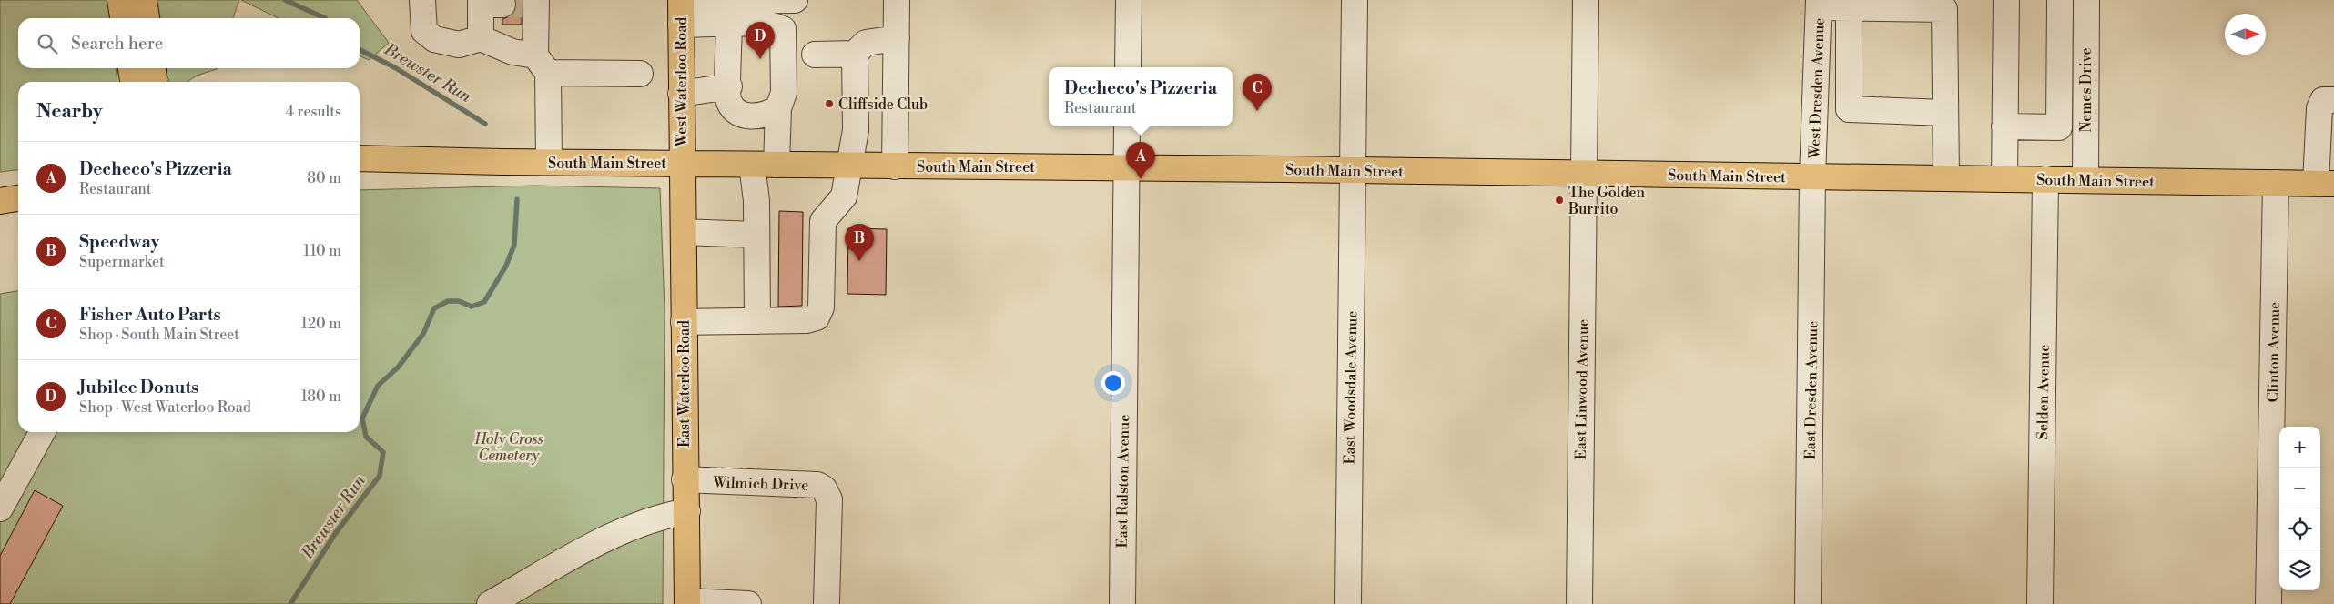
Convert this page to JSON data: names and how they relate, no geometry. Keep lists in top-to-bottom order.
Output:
{
  "streets": {
    "main road": ["West Waterloo Road", "South Main Street", "East Waterloo Road"],
    "street": [
      "West Dresden Avenue",
      "Nemes Drive",
      "Clinton Avenue",
      "East Woodsdale Avenue",
      "East Linwood Avenue",
      "East Dresden Avenue",
      "Selden Avenue",
      "East Ralston Avenue",
      "Wilmich Drive"
    ]
  },
  "crossings": [
    ["West Waterloo Road", "South Main Street"],
    ["West Waterloo Road", "East Waterloo Road"],
    ["West Dresden Avenue", "South Main Street"],
    ["West Dresden Avenue", "East Dresden Avenue"],
    ["Nemes Drive", "South Main Street"],
    ["South Main Street", "Clinton Avenue"],
    ["South Main Street", "East Waterloo Road"],
    ["South Main Street", "East Woodsdale Avenue"],
    ["South Main Street", "East Linwood Avenue"],
    ["South Main Street", "East Dresden Avenue"],
    ["South Main Street", "Selden Avenue"],
    ["South Main Street", "East Ralston Avenue"],
    ["East Waterloo Road", "Wilmich Drive"]
  ],
  "water": ["Brewster Run"],
  "parks": ["Holy Cross Cemetery"],
  "places": ["Cliffside Club", "The Golden Burrito"],
  "north": "right",
  "page": {
    "search": "Search here",
    "pins": [
      "D",
      "C",
      "A",
      "B"
    ],
    "popup": ["Decheco's Pizzeria", "Restaurant"],
    "heading": ["Nearby", "4 results"],
    "list": [
      {
        "mark": "A",
        "name": "Decheco's Pizzeria",
        "note": "Restaurant",
        "value": "80 m"
      },
      {
        "mark": "B",
        "name": "Speedway",
        "note": "Supermarket",
        "value": "110 m"
      },
      {
        "mark": "C",
        "name": "Fisher Auto Parts",
        "note": "Shop · South Main Street",
        "value": "120 m"
      },
      {
        "mark": "D",
        "name": "Jubilee Donuts",
        "note": "Shop · West Waterloo Road",
        "value": "180 m"
      }
    ],
    "map_buttons": ["+", "−"]
  }
}
